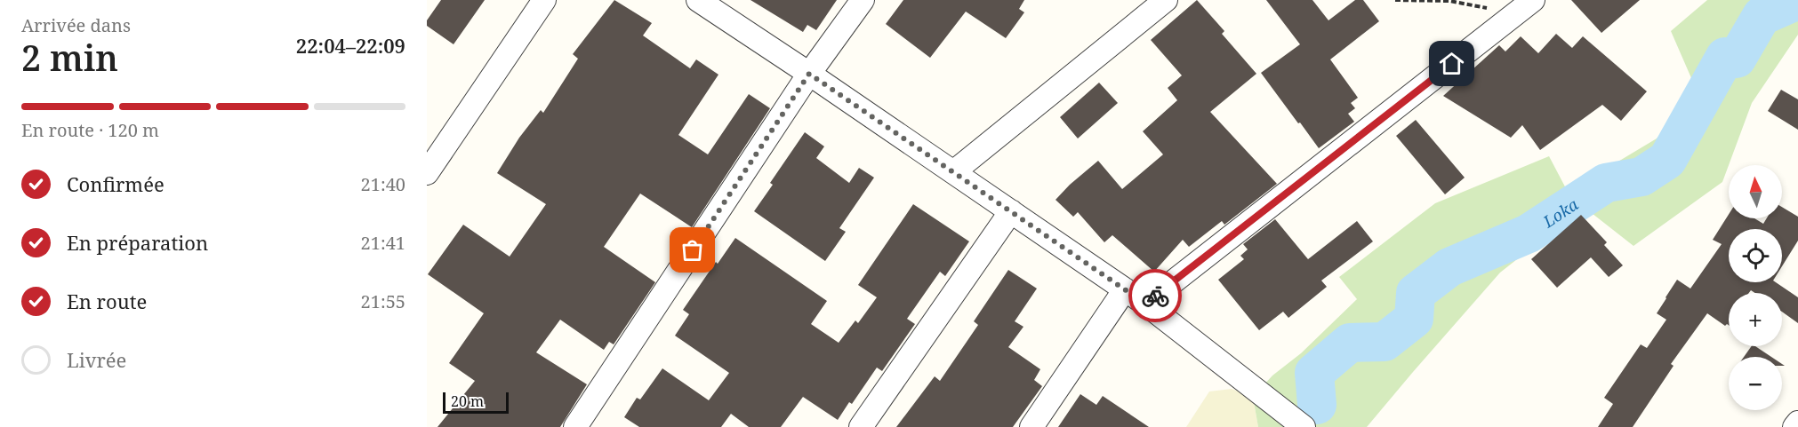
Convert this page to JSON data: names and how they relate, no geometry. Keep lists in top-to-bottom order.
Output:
{
  "water": ["Loka"],
  "scale_bar": "20 m",
  "north": "top",
  "page": {
    "heading": ["2 min", "Arrivée dans", "22:04–22:09"],
    "bar": "En route · 120 m",
    "list": [
      ["Confirmée", "21:40"],
      ["En préparation", "21:41"],
      ["En route", "21:55"],
      "Livrée"
    ],
    "map_buttons": ["+", "−"],
    "scale": "20 m"
  }
}
